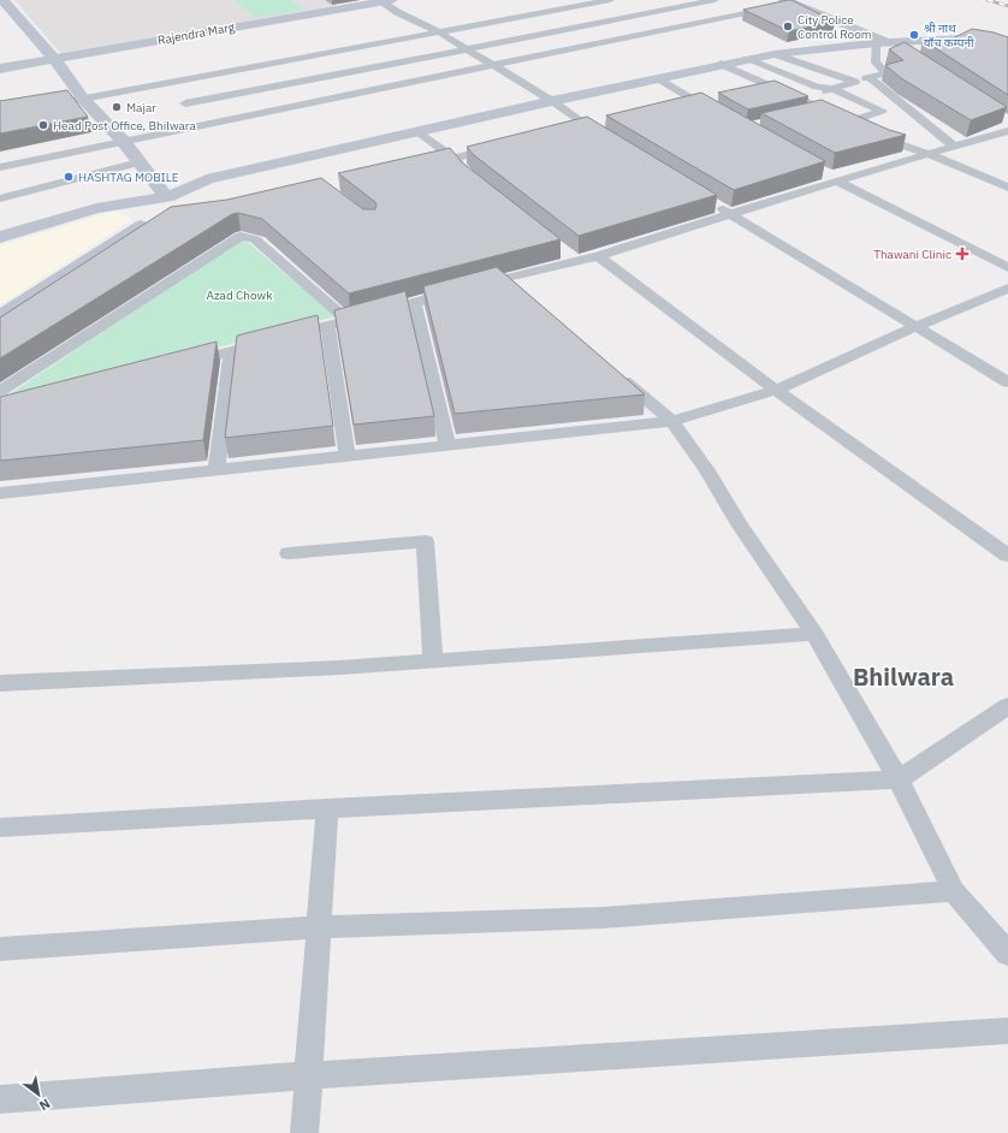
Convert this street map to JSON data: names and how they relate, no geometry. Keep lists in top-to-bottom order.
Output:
{
  "streets": {
    "street": ["Rajendra Marg"]
  },
  "districts": ["Bhilwara"],
  "parks": ["Azad Chowk"],
  "places": {
    "other": [
      "City Police Control Room",
      "श्री नाथ वॉच कम्पनी",
      "Majar",
      "Head Post Office, Bhilwara",
      "HASHTAG MOBILE"
    ],
    "health": ["Thawani Clinic"]
  },
  "north": "bottom right"
}
